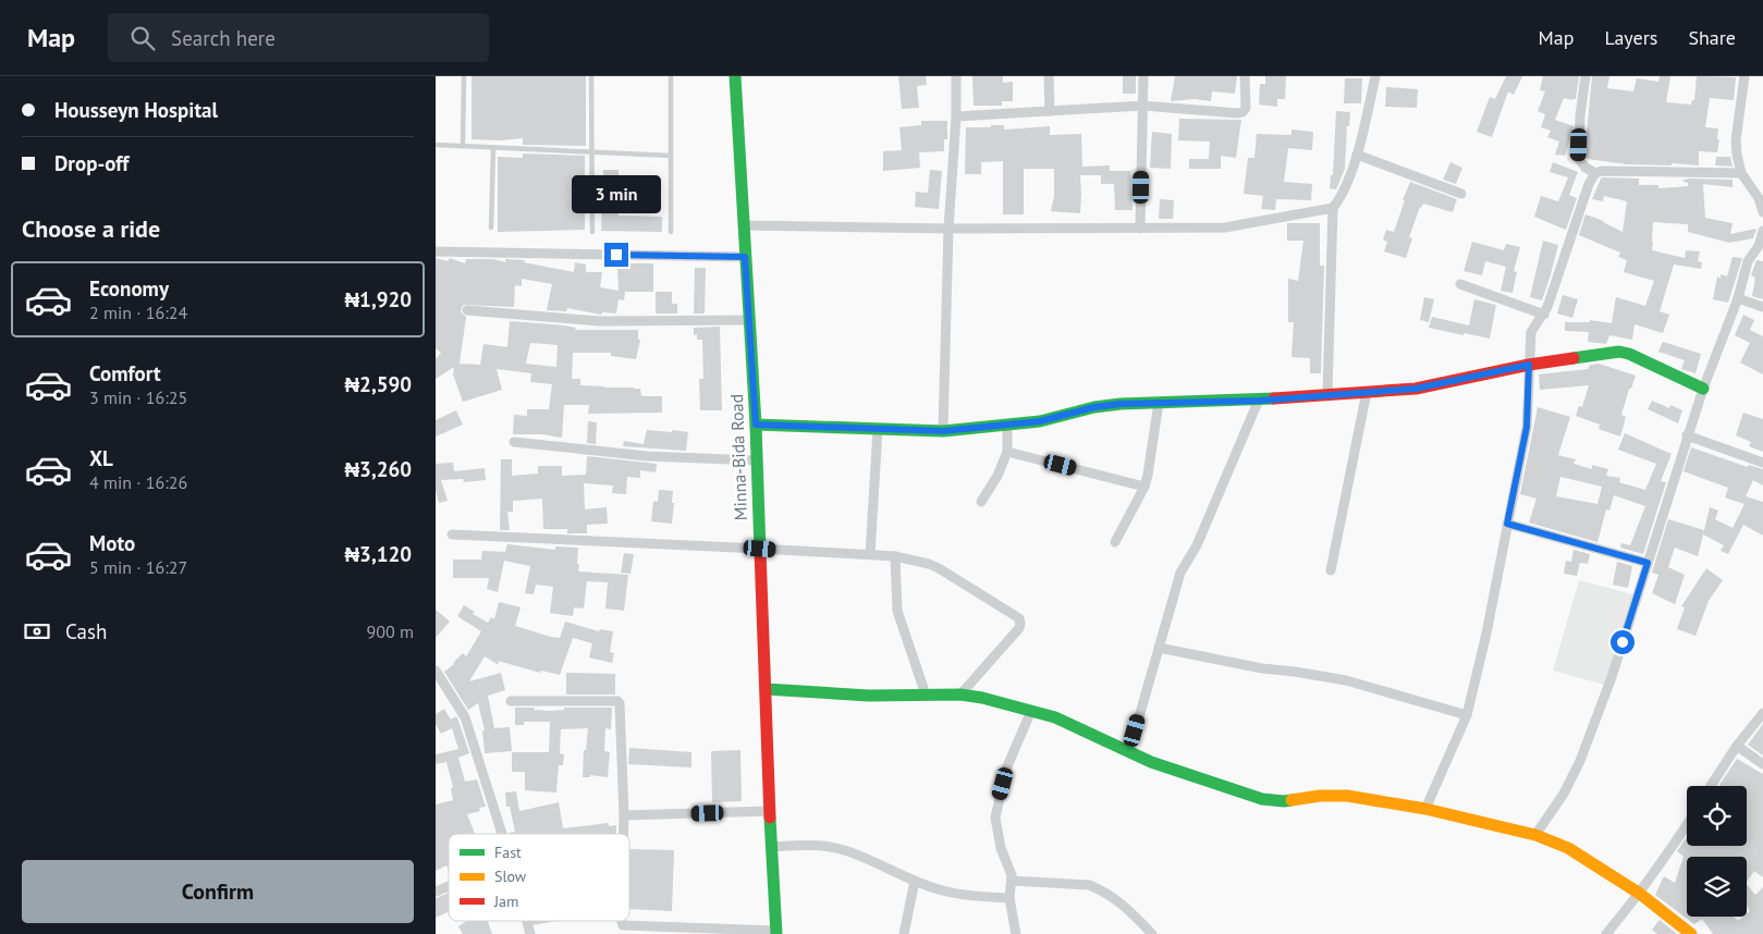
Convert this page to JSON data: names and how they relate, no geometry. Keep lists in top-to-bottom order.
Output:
{
  "streets": {
    "street": ["Minna-Bida Road"]
  },
  "legend": ["Fast", "Slow", "Jam"],
  "page": {
    "header": "Map",
    "search": "Search here",
    "nav": ["Map", "Layers", "Share"],
    "banner": ["Housseyn Hospital", "Drop-off"],
    "bubble": "3 min",
    "heading": "Choose a ride",
    "list": [
      {
        "name": "Economy",
        "note": "2 min · 16:24",
        "value": "₦1,920"
      },
      {
        "name": "Comfort",
        "note": "3 min · 16:25",
        "value": "₦2,590"
      },
      {
        "name": "XL",
        "note": "4 min · 16:26",
        "value": "₦3,260"
      },
      {
        "name": "Moto",
        "note": "5 min · 16:27",
        "value": "₦3,120"
      }
    ],
    "pay": ["Cash", "900 m"],
    "buttons": "Confirm"
  }
}
